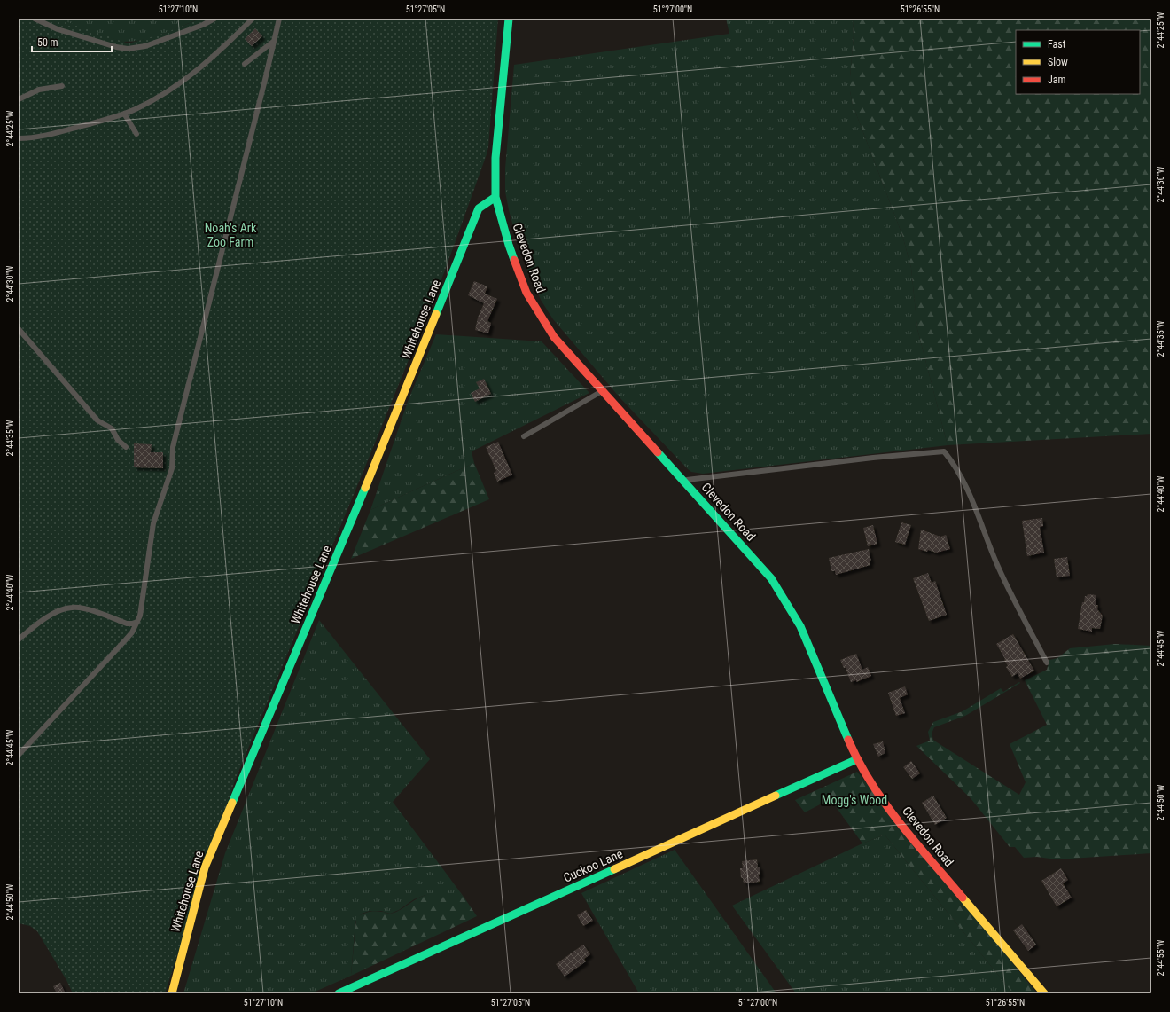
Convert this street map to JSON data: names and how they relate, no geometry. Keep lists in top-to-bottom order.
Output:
{
  "streets": {
    "street": ["Clevedon Road", "Whitehouse Lane", "Cuckoo Lane"]
  },
  "crossings": [
    ["Clevedon Road", "Whitehouse Lane"],
    ["Clevedon Road", "Cuckoo Lane"]
  ],
  "parks": ["Noah's Ark Zoo Farm", "Mogg's Wood"],
  "legend": ["Fast", "Slow", "Jam"],
  "scale_bar": "50 m",
  "coordinates": [
    "51°27'10\"N",
    "51°27'05\"N",
    "51°27'00\"N",
    "51°26'55\"N",
    "2°44'25\"W",
    "2°44'30\"W",
    "2°44'35\"W",
    "2°44'40\"W",
    "2°44'45\"W",
    "2°44'50\"W",
    "2°44'55\"W"
  ]
}
